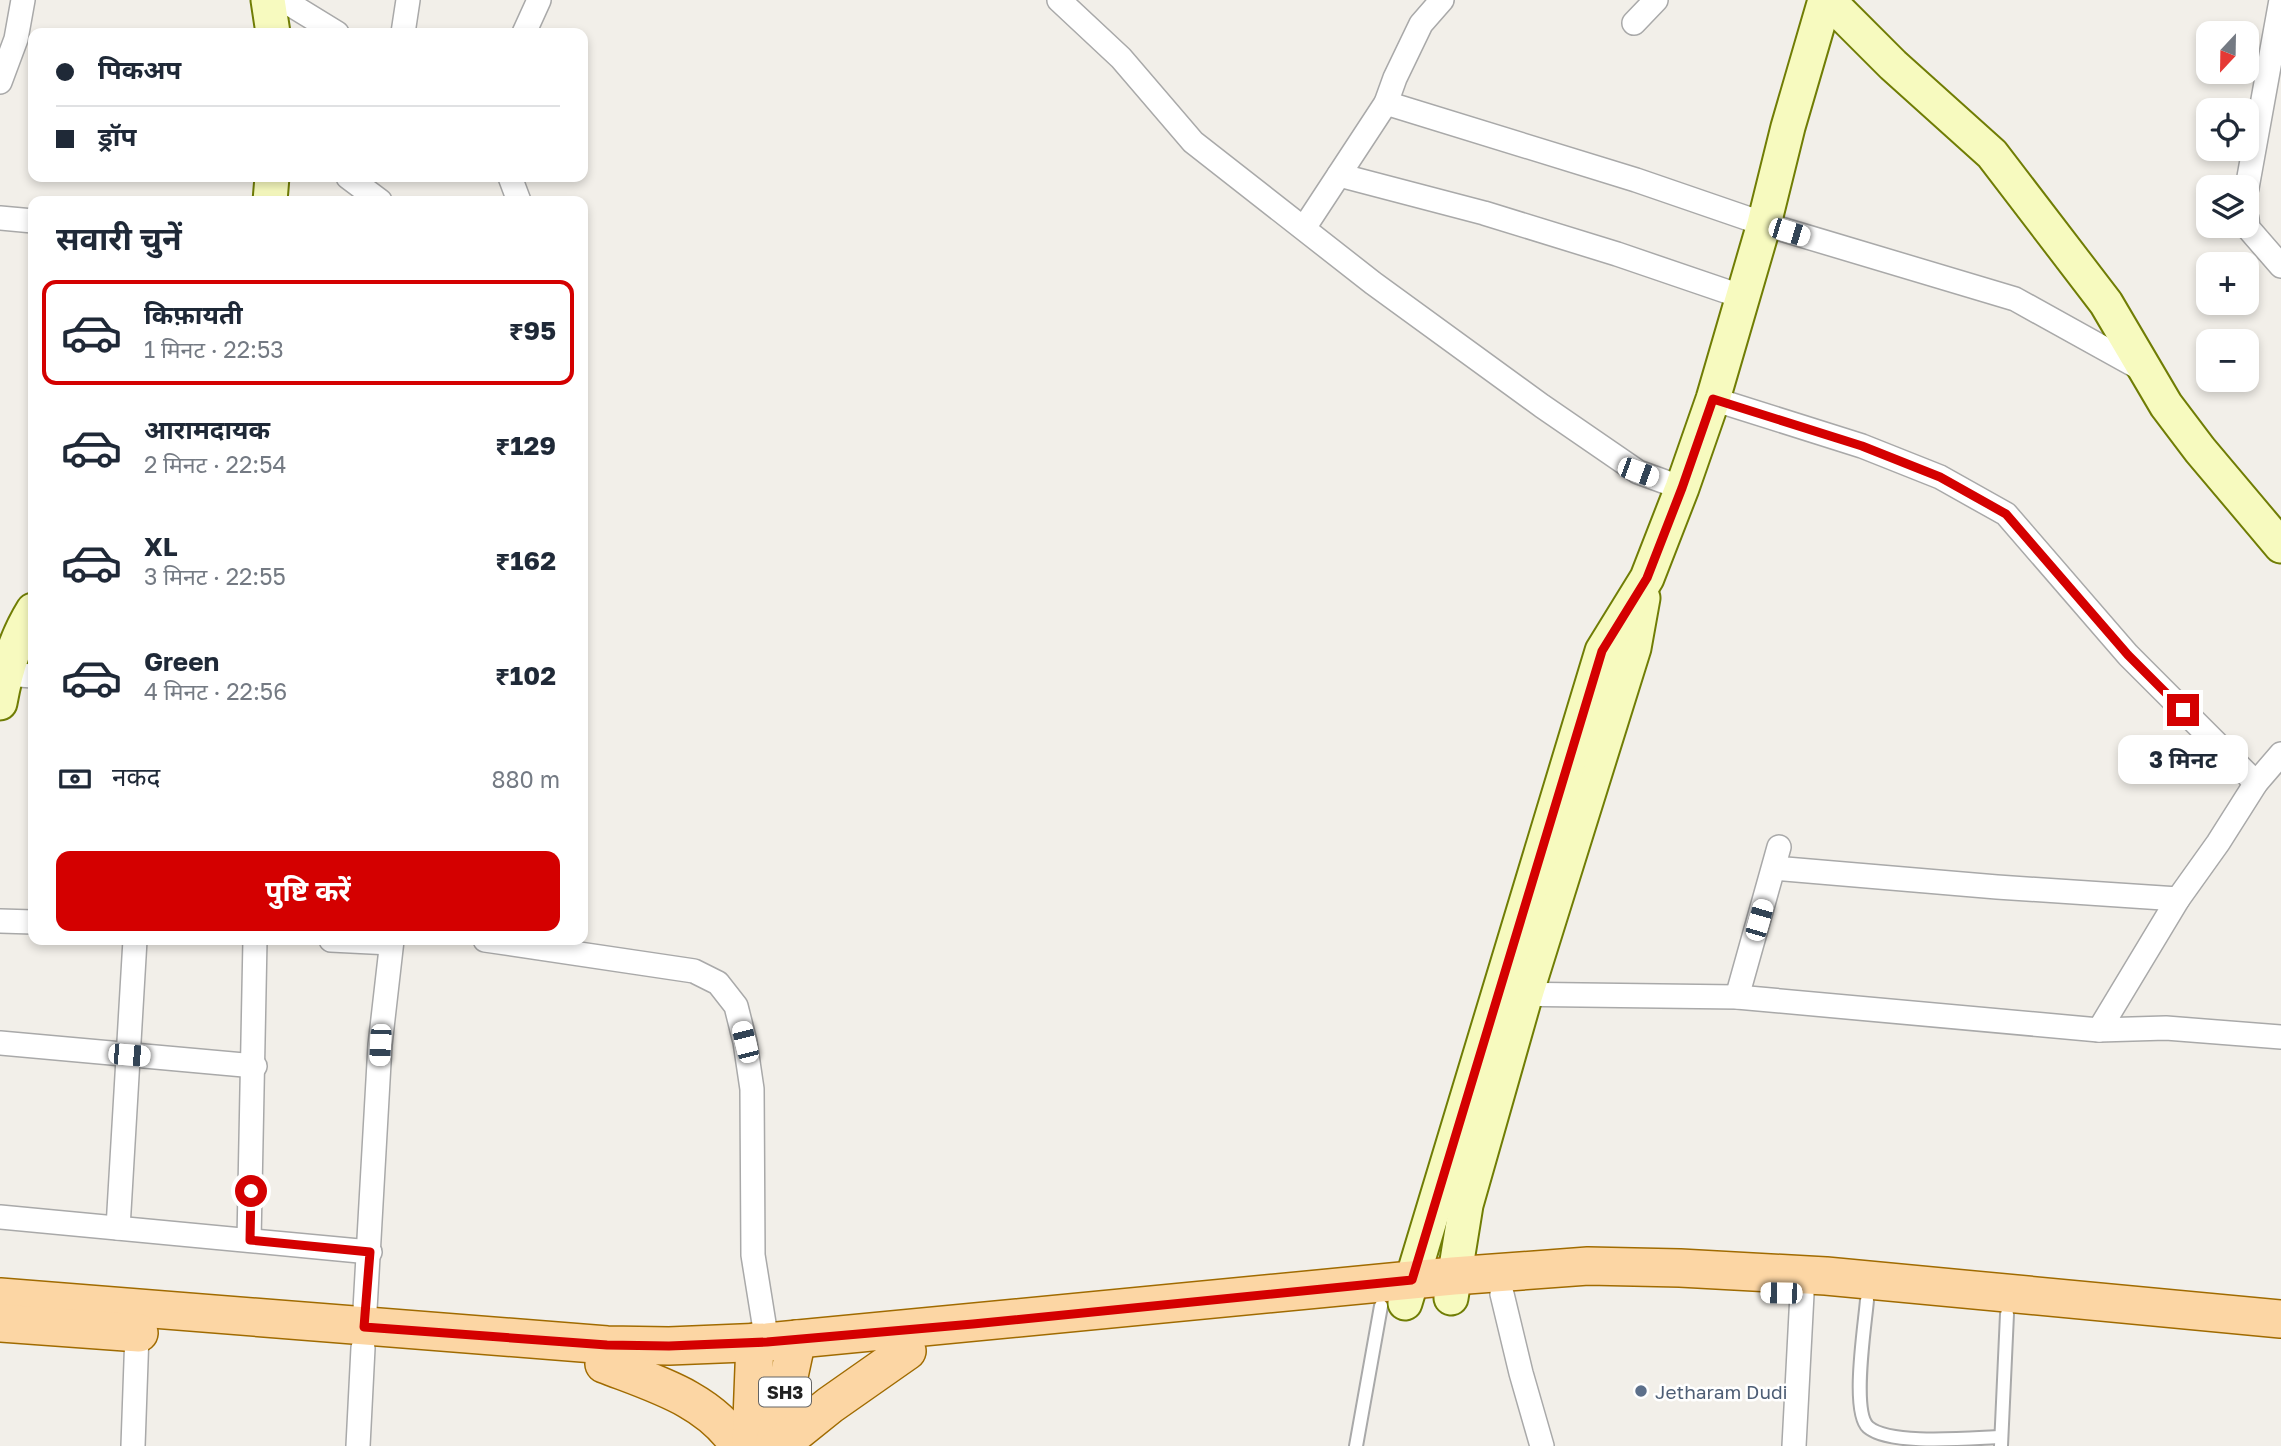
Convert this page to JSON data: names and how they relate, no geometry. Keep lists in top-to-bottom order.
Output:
{
  "streets": {
    "main road": ["SH3"]
  },
  "places": ["Jetharam Dudi"],
  "north": "bottom",
  "page": {
    "map_buttons": ["+", "−"],
    "banner": ["पिकअप", "ड्रॉप"],
    "heading": "सवारी चुनें",
    "list": [
      {
        "name": "किफ़ायती",
        "note": "1 मिनट · 22:53",
        "value": "₹95"
      },
      {
        "name": "आरामदायक",
        "note": "2 मिनट · 22:54",
        "value": "₹129"
      },
      {
        "name": "XL",
        "note": "3 मिनट · 22:55",
        "value": "₹162"
      },
      {
        "name": "Green",
        "note": "4 मिनट · 22:56",
        "value": "₹102"
      }
    ],
    "bubble": "3 मिनट",
    "pay": ["नकद", "880 m"],
    "buttons": "पुष्टि करें"
  }
}
